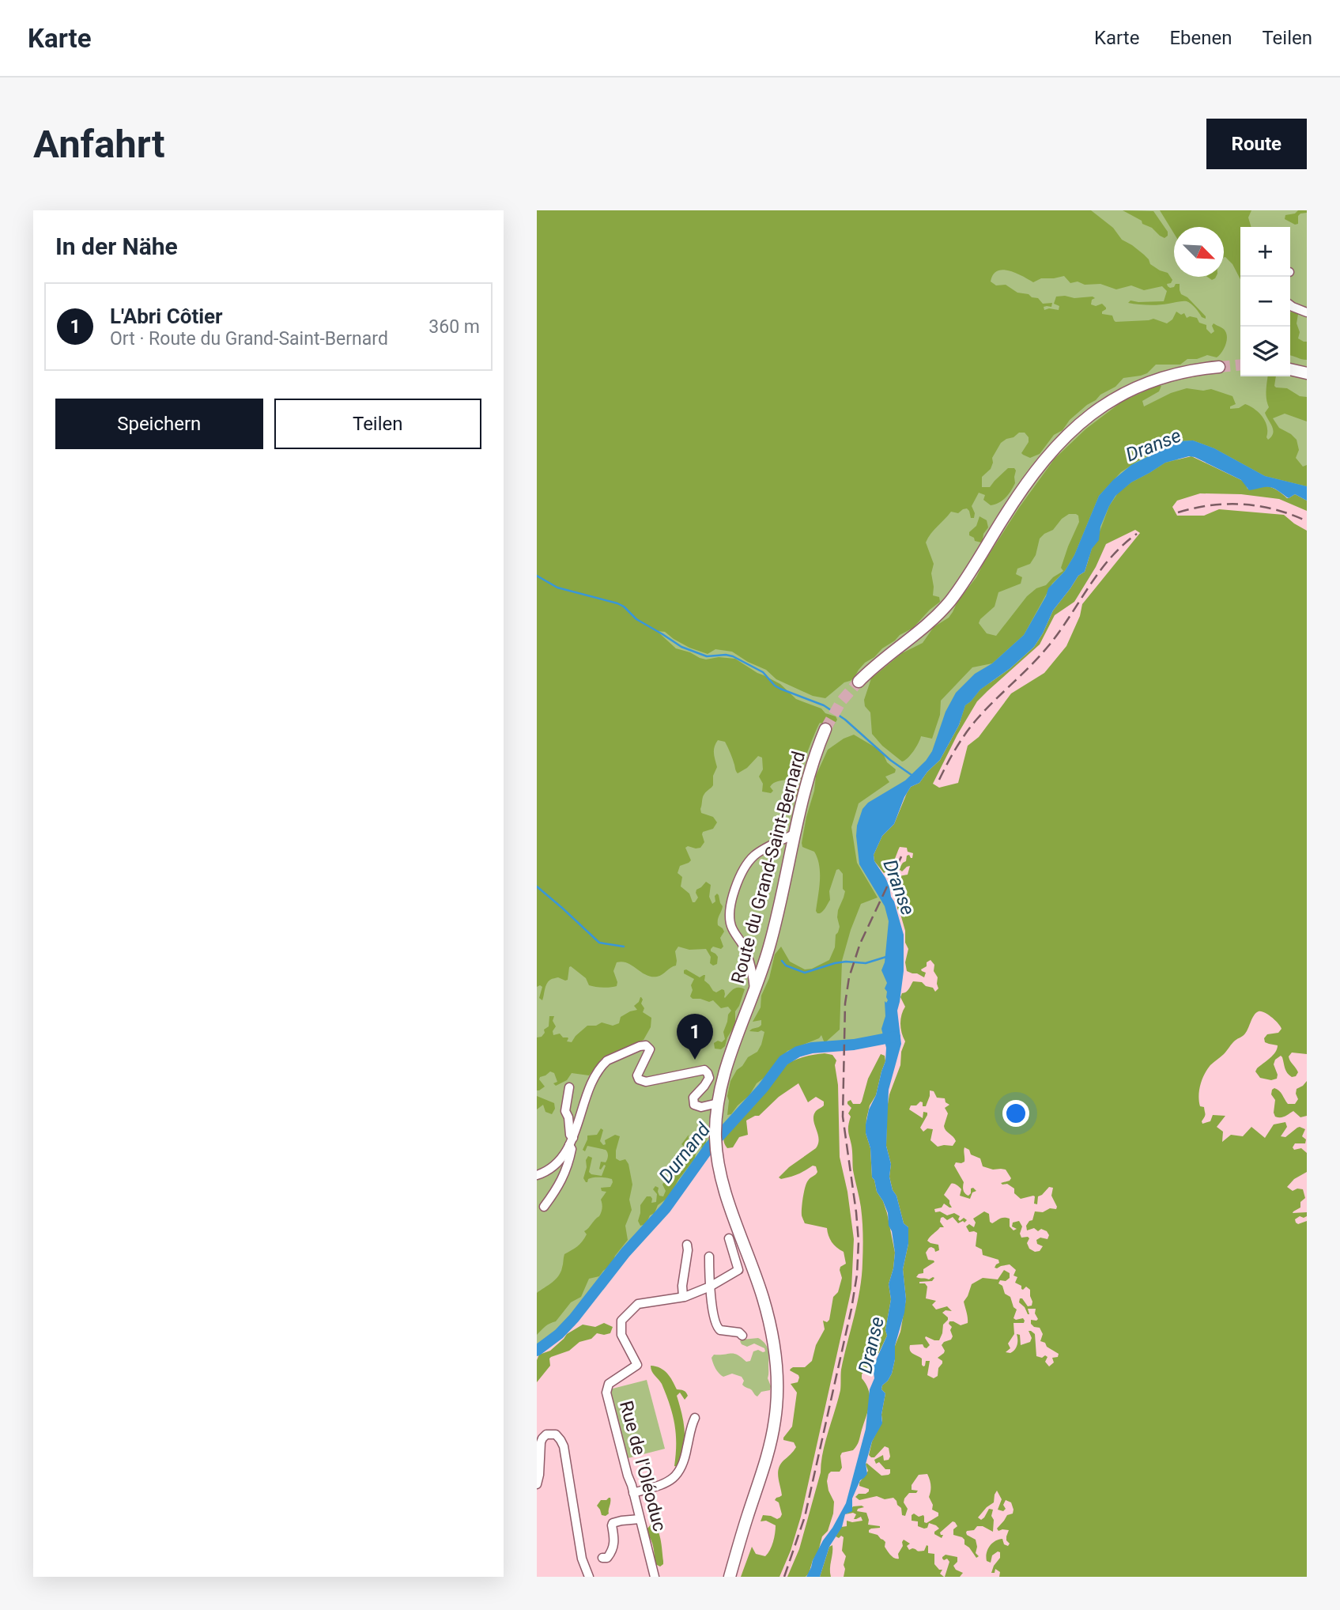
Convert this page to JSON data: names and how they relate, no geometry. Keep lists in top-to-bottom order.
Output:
{
  "streets": {
    "main road": ["Route du Grand-Saint-Bernard"],
    "street": ["Rue de l'Oléoduc"]
  },
  "water": ["Dranse", "Durnand"],
  "north": "bottom right",
  "page": {
    "header": "Karte",
    "nav": ["Karte", "Ebenen", "Teilen"],
    "buttons": [
      "Route",
      ["Speichern", "Teilen"]
    ],
    "title": "Anfahrt",
    "heading": "In der Nähe",
    "map_buttons": ["+", "−"],
    "list": [
      {
        "mark": "1",
        "name": "L'Abri Côtier",
        "note": "Ort · Route du Grand-Saint-Bernard",
        "value": "360 m"
      }
    ],
    "pins": "1"
  }
}
